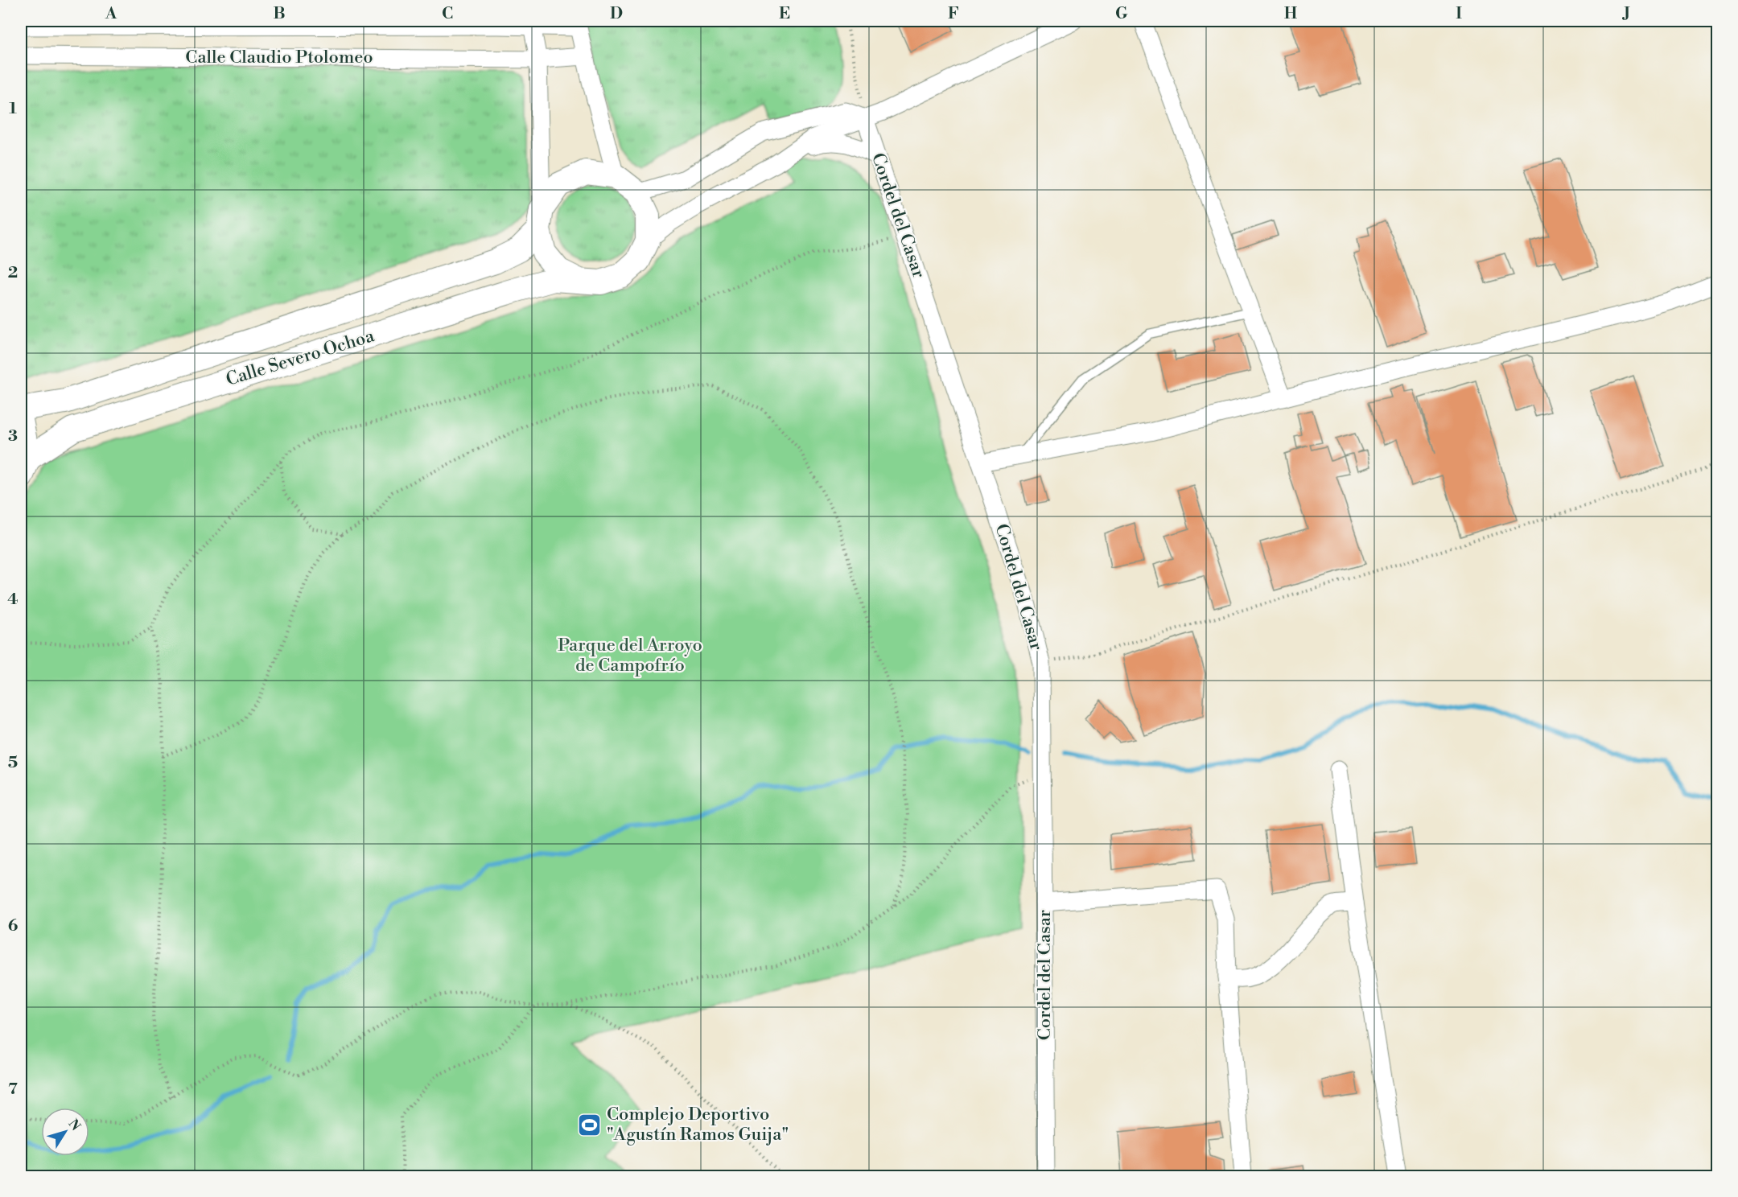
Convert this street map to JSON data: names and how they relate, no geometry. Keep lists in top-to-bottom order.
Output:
{
  "streets": {
    "main road": ["Calle Severo Ochoa"],
    "street": ["Calle Claudio Ptolomeo", "Cordel del Casar"]
  },
  "parks": ["Parque del Arroyo de Campofrío"],
  "places": {
    "sports": ["Complejo Deportivo \"Agustín Ramos Guija\""]
  },
  "north": "top right",
  "grid": {
    "columns": [
      "A",
      "B",
      "C",
      "D",
      "E",
      "F",
      "G",
      "H",
      "I",
      "J"
    ],
    "rows": [
      "1",
      "2",
      "3",
      "4",
      "5",
      "6",
      "7"
    ]
  }
}
